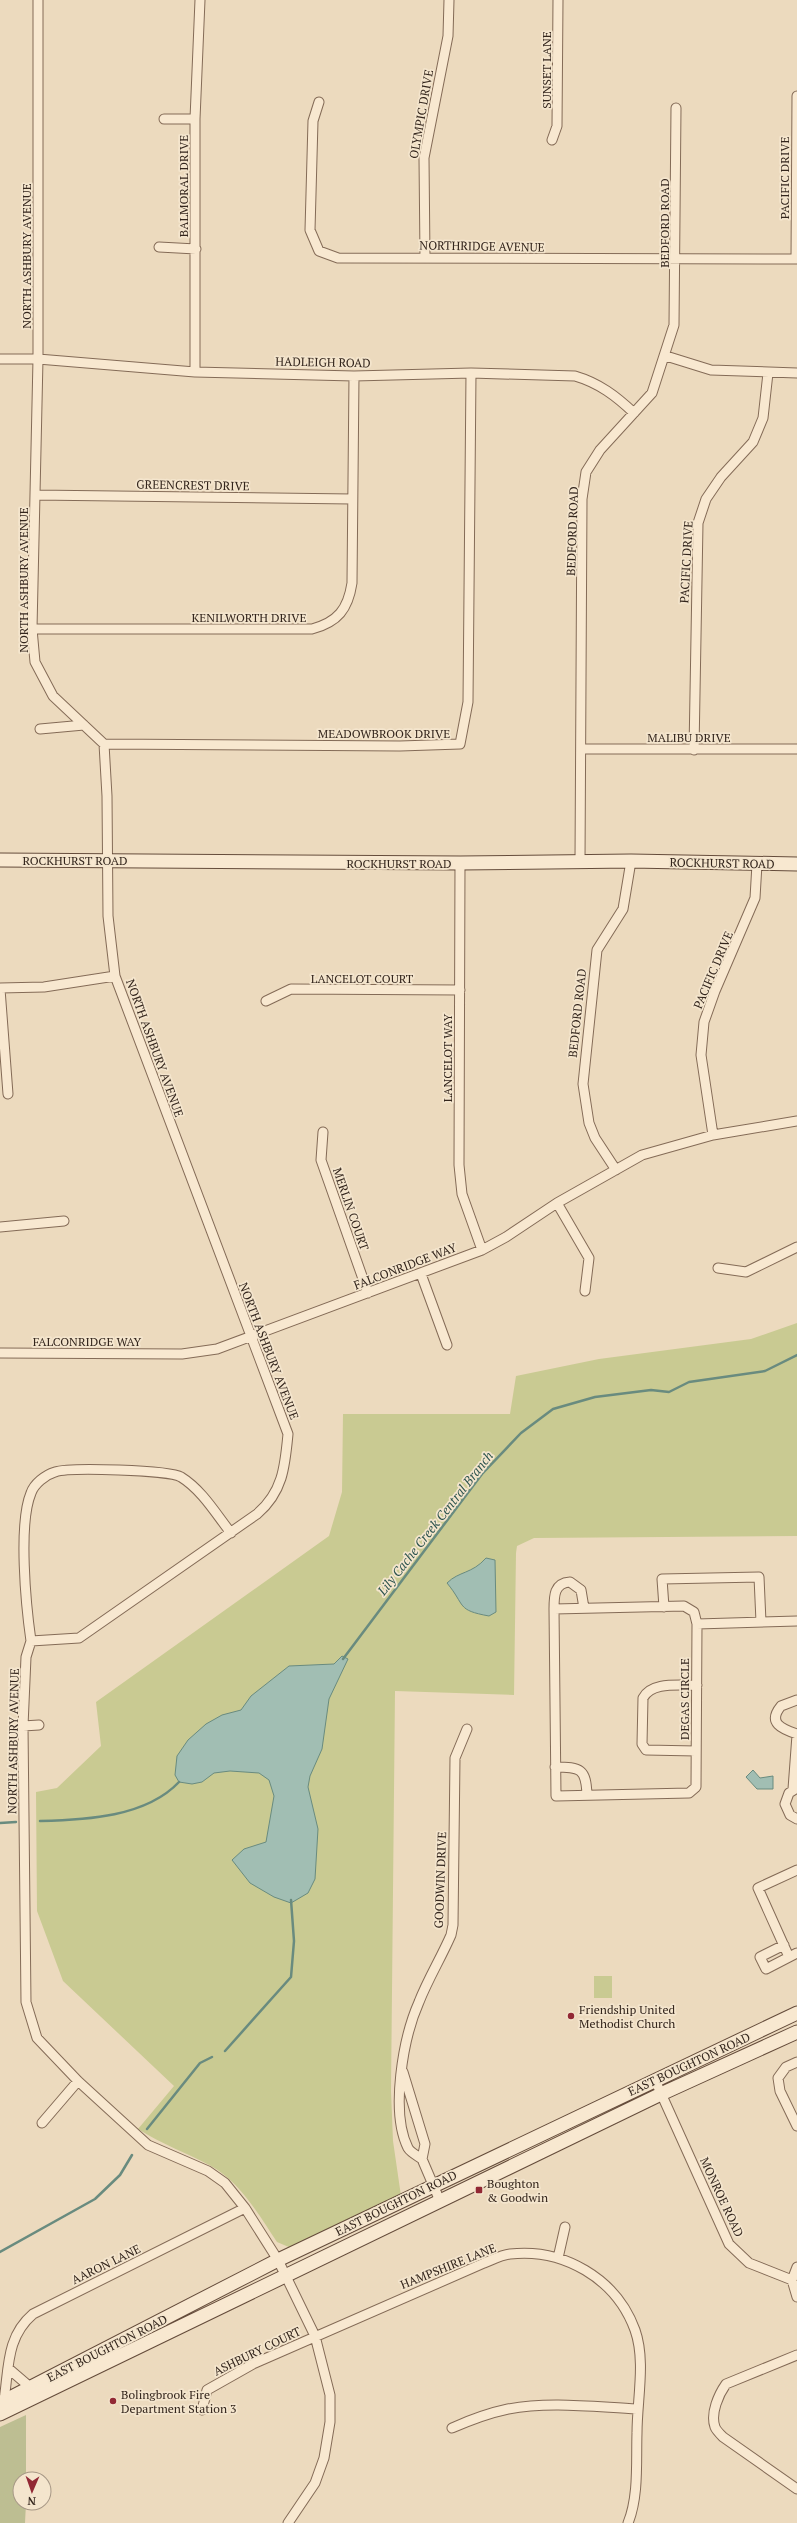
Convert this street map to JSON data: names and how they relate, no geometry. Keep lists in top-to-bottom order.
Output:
{
  "streets": {
    "main road": ["ROCKHURST ROAD", "EAST BOUGHTON ROAD"],
    "street": [
      "SUNSET LANE",
      "OLYMPIC DRIVE",
      "PACIFIC DRIVE",
      "BALMORAL DRIVE",
      "BEDFORD ROAD",
      "NORTHRIDGE AVENUE",
      "NORTH ASHBURY AVENUE",
      "HADLEIGH ROAD",
      "GREENCREST DRIVE",
      "KENILWORTH DRIVE",
      "MEADOWBROOK DRIVE",
      "MALIBU DRIVE",
      "LANCELOT COURT",
      "LANCELOT WAY",
      "MERLIN COURT",
      "FALCONRIDGE WAY",
      "DEGAS CIRCLE",
      "GOODWIN DRIVE",
      "MONROE ROAD",
      "AARON LANE",
      "HAMPSHIRE LANE",
      "ASHBURY COURT"
    ]
  },
  "crossings": [
    ["OLYMPIC DRIVE", "NORTHRIDGE AVENUE"],
    ["PACIFIC DRIVE", "NORTHRIDGE AVENUE"],
    ["PACIFIC DRIVE", "MALIBU DRIVE"],
    ["PACIFIC DRIVE", "ROCKHURST ROAD"],
    ["PACIFIC DRIVE", "FALCONRIDGE WAY"],
    ["BALMORAL DRIVE", "HADLEIGH ROAD"],
    ["BEDFORD ROAD", "NORTHRIDGE AVENUE"],
    ["BEDFORD ROAD", "HADLEIGH ROAD"],
    ["BEDFORD ROAD", "MALIBU DRIVE"],
    ["BEDFORD ROAD", "ROCKHURST ROAD"],
    ["BEDFORD ROAD", "FALCONRIDGE WAY"],
    ["NORTH ASHBURY AVENUE", "HADLEIGH ROAD"],
    ["NORTH ASHBURY AVENUE", "GREENCREST DRIVE"],
    ["NORTH ASHBURY AVENUE", "KENILWORTH DRIVE"],
    ["NORTH ASHBURY AVENUE", "MEADOWBROOK DRIVE"],
    ["NORTH ASHBURY AVENUE", "ROCKHURST ROAD"],
    ["NORTH ASHBURY AVENUE", "FALCONRIDGE WAY"],
    ["NORTH ASHBURY AVENUE", "EAST BOUGHTON ROAD"],
    ["NORTH ASHBURY AVENUE", "AARON LANE"],
    ["NORTH ASHBURY AVENUE", "HAMPSHIRE LANE"],
    ["NORTH ASHBURY AVENUE", "ASHBURY COURT"],
    ["HADLEIGH ROAD", "KENILWORTH DRIVE"],
    ["HADLEIGH ROAD", "MEADOWBROOK DRIVE"],
    ["GREENCREST DRIVE", "KENILWORTH DRIVE"],
    ["ROCKHURST ROAD", "LANCELOT WAY"],
    ["LANCELOT COURT", "LANCELOT WAY"],
    ["LANCELOT WAY", "FALCONRIDGE WAY"],
    ["MERLIN COURT", "FALCONRIDGE WAY"],
    ["GOODWIN DRIVE", "EAST BOUGHTON ROAD"],
    ["EAST BOUGHTON ROAD", "MONROE ROAD"],
    ["EAST BOUGHTON ROAD", "AARON LANE"],
    ["HAMPSHIRE LANE", "ASHBURY COURT"]
  ],
  "water": ["Lily Cache Creek Central Branch"],
  "places": {
    "other": ["Friendship United Methodist Church", "Bolingbrook Fire Department Station 3"],
    "transit": ["Boughton & Goodwin"]
  },
  "north": "bottom"
}
